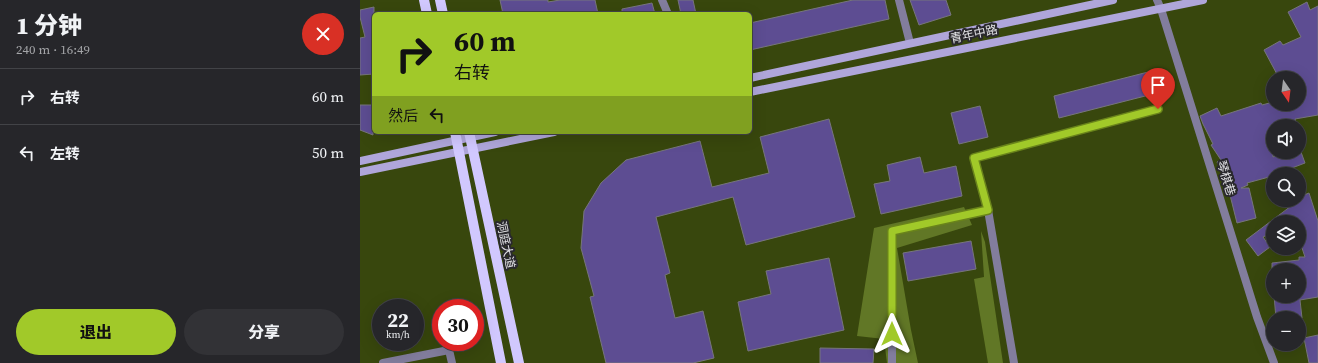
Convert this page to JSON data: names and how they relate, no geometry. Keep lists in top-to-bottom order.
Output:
{
  "streets": {
    "main road": ["青年中路", "洞庭大道"],
    "street": ["琴棋巷"]
  },
  "crossings": [
    ["青年中路", "琴棋巷"]
  ],
  "north": "bottom",
  "page": {
    "heading": ["1 分钟", "240 m · 16:49"],
    "turn": ["60 m", "右转"],
    "list": [
      {
        "name": "右转",
        "value": "60 m"
      },
      {
        "name": "左转",
        "value": "50 m"
      }
    ],
    "map_buttons": ["+", "−"],
    "then": "然后",
    "speed": "22 km/h",
    "limit": "30",
    "buttons": ["退出", "分享"]
  }
}
